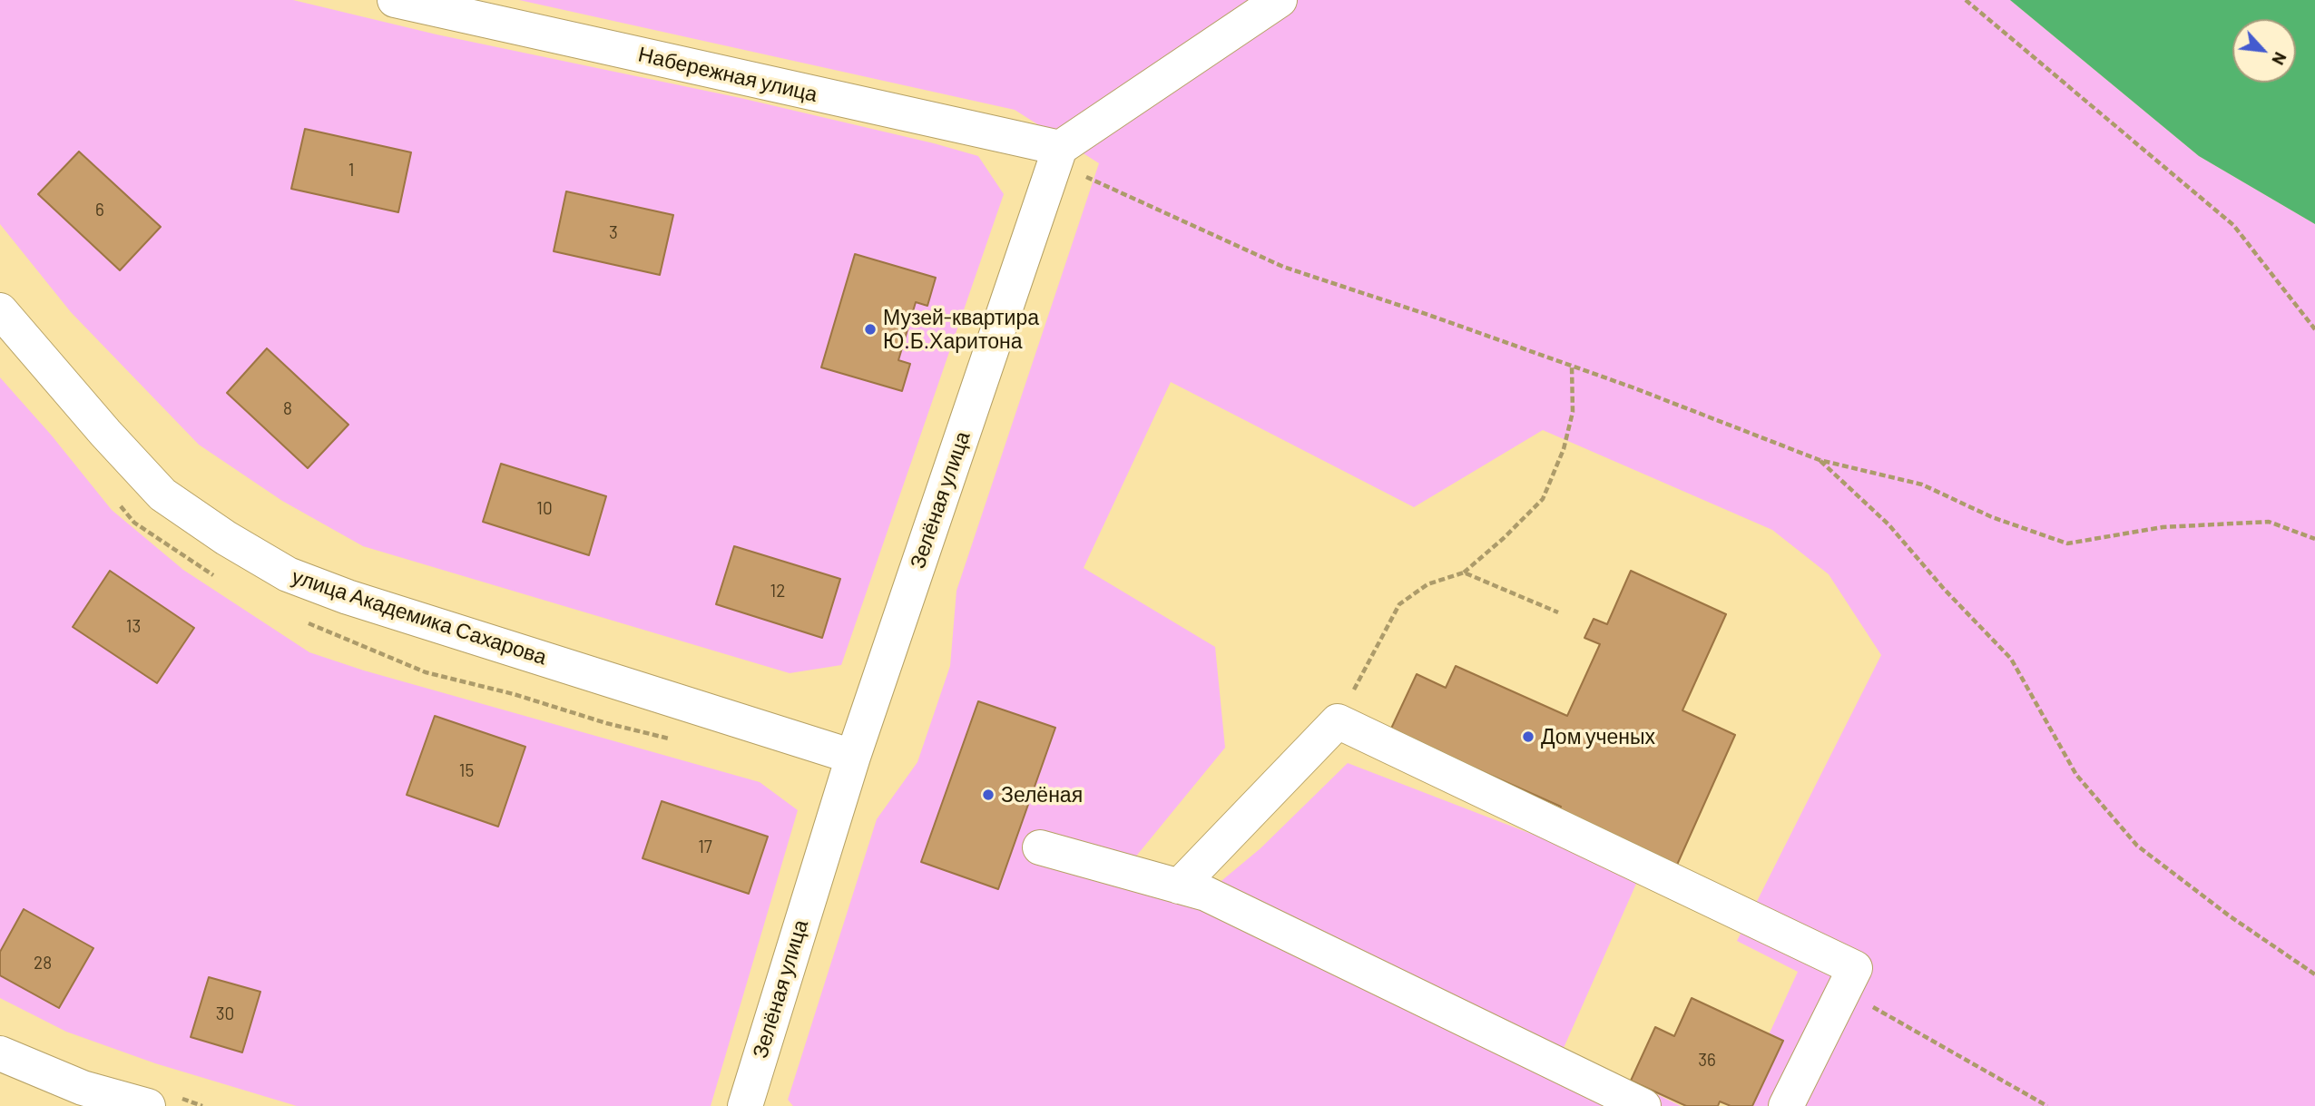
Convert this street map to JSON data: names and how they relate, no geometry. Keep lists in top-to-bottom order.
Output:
{
  "streets": {
    "street": ["Набережная улица", "Зелёная улица", "улица Академика Сахарова"]
  },
  "crossings": [
    ["Набережная улица", "Зелёная улица"],
    ["Зелёная улица", "улица Академика Сахарова"]
  ],
  "places": ["Музей-квартира Ю.Б.Харитона", "Дом ученых", "Зелёная"],
  "house_numbers": [
    "1",
    "6",
    "3",
    "8",
    "10",
    "12",
    "13",
    "15",
    "17",
    "28",
    "30",
    "36"
  ],
  "north": "bottom right"
}
